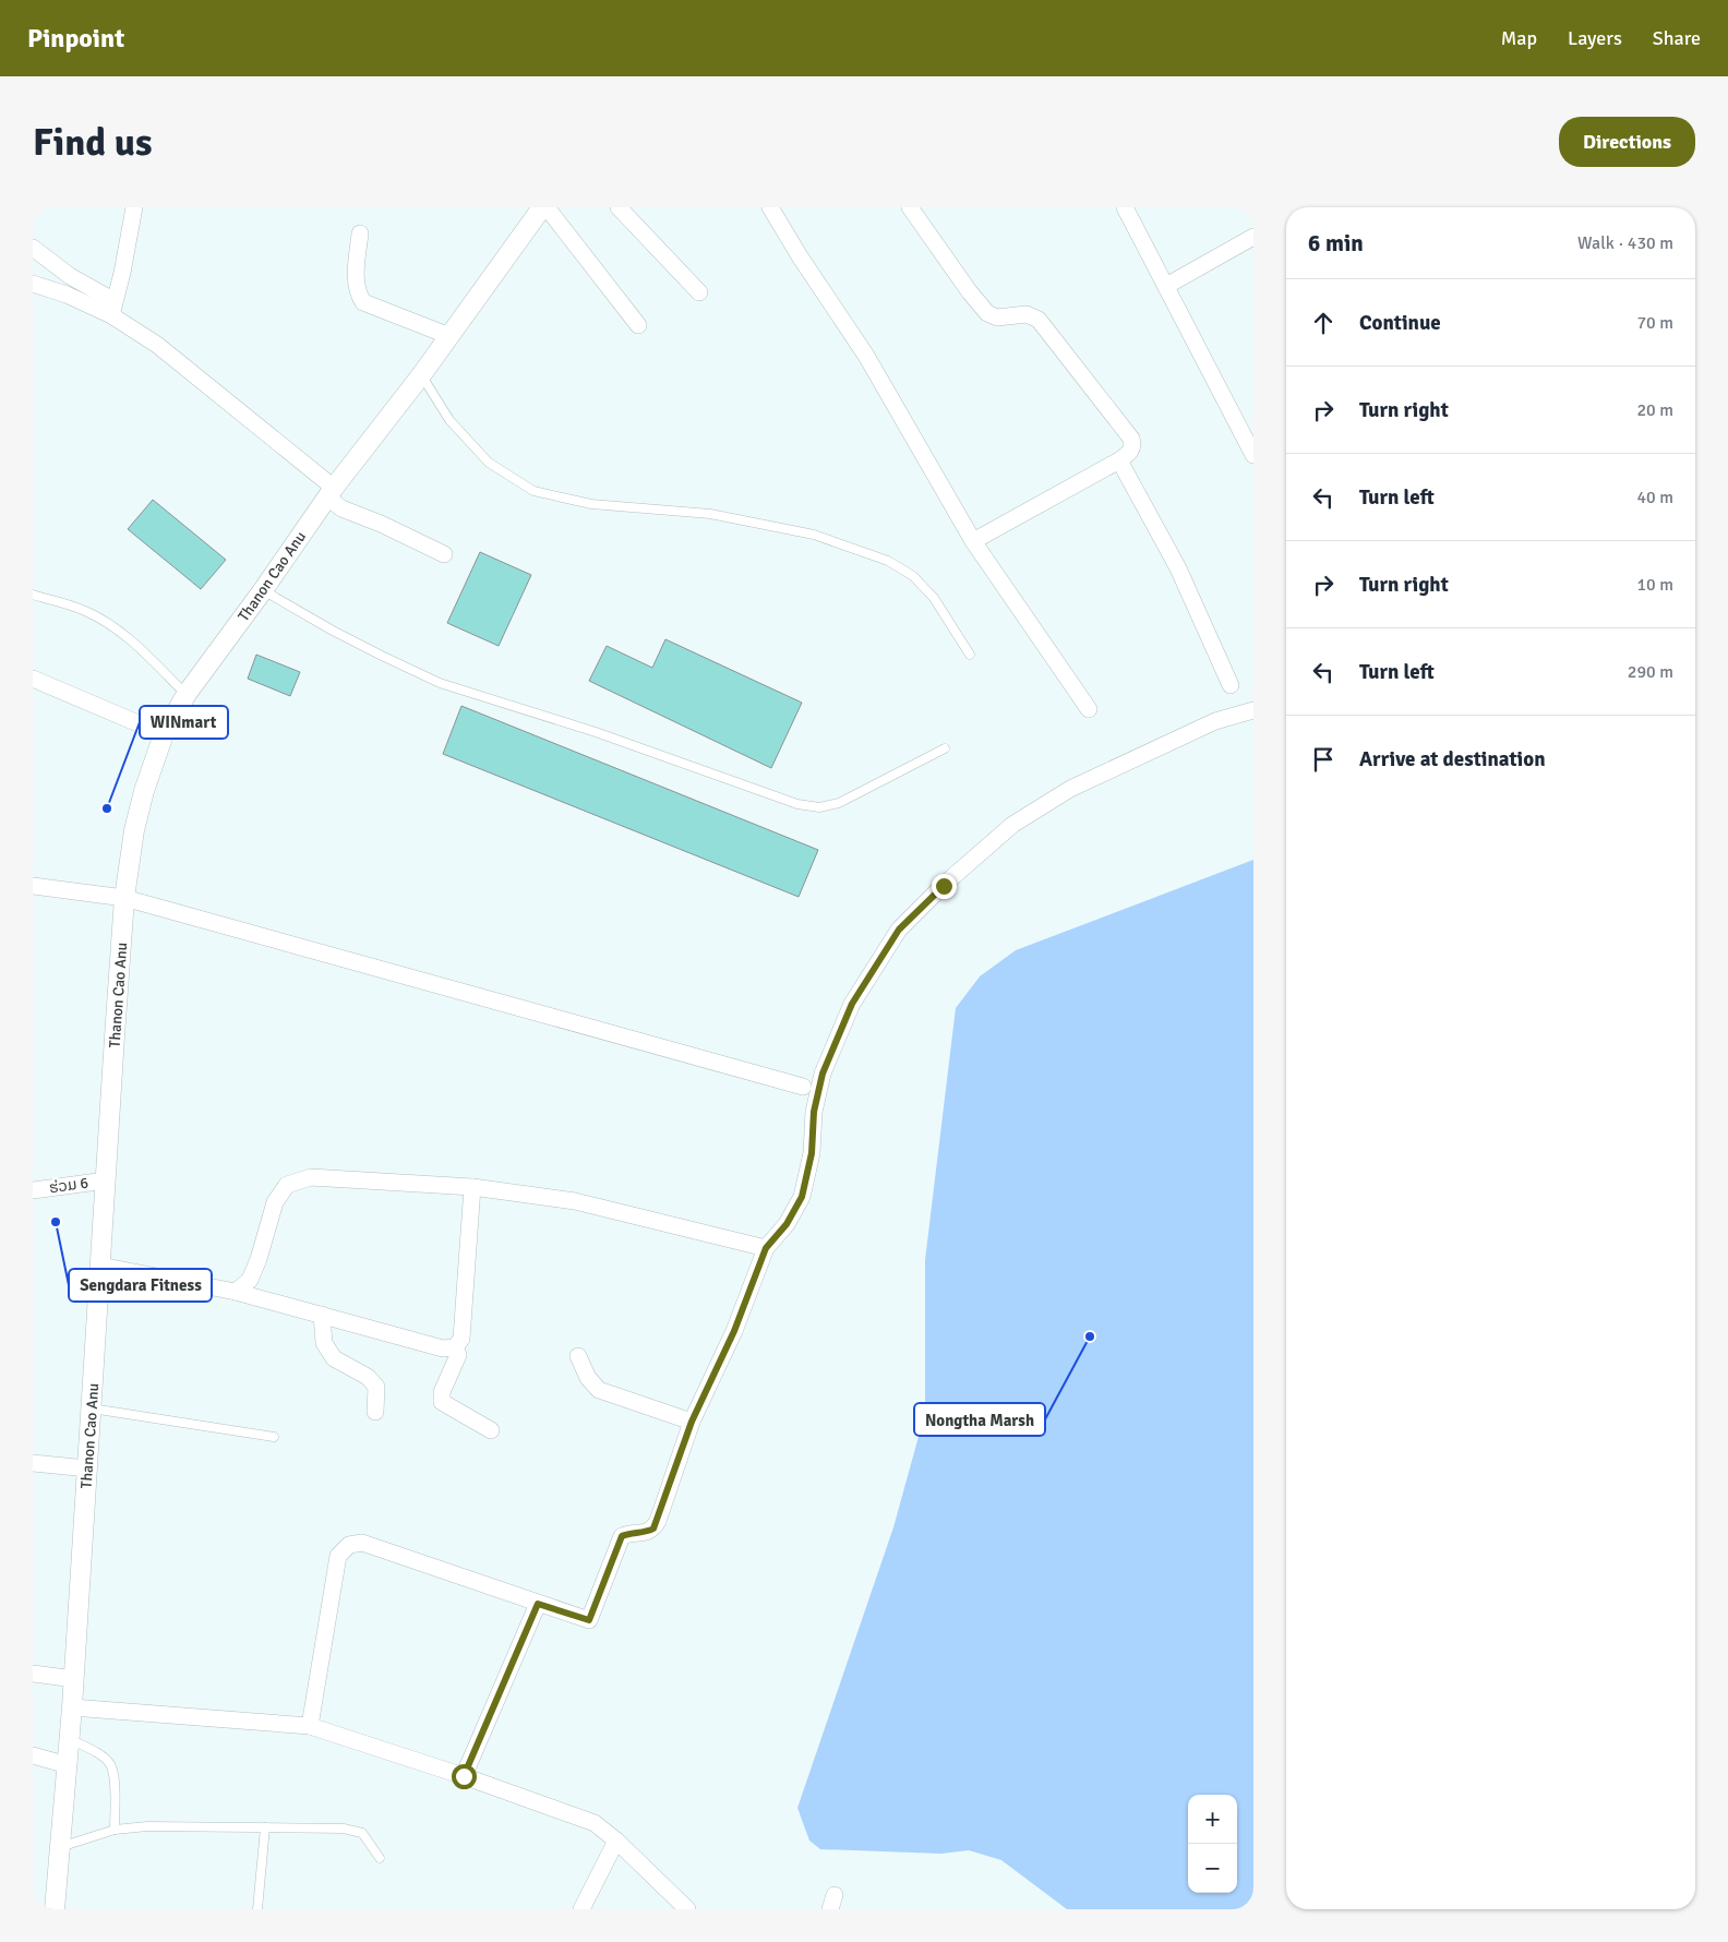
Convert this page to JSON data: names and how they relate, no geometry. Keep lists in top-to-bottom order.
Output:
{
  "streets": {
    "street": ["Thanon Cao Anu", "ຮ່ວມ 6"]
  },
  "crossings": [
    ["Thanon Cao Anu", "ຮ່ວມ 6"]
  ],
  "places": ["WINmart", "Sengdara Fitness", "Nongtha Marsh"],
  "page": {
    "header": "Pinpoint",
    "nav": ["Map", "Layers", "Share"],
    "buttons": "Directions",
    "title": "Find us",
    "heading": ["6 min", "Walk · 430 m"],
    "list": [
      ["Continue", "70 m"],
      ["Turn right", "20 m"],
      ["Turn left", "40 m"],
      ["Turn right", "10 m"],
      ["Turn left", "290 m"],
      "Arrive at destination"
    ],
    "map_buttons": ["+", "−"]
  }
}
